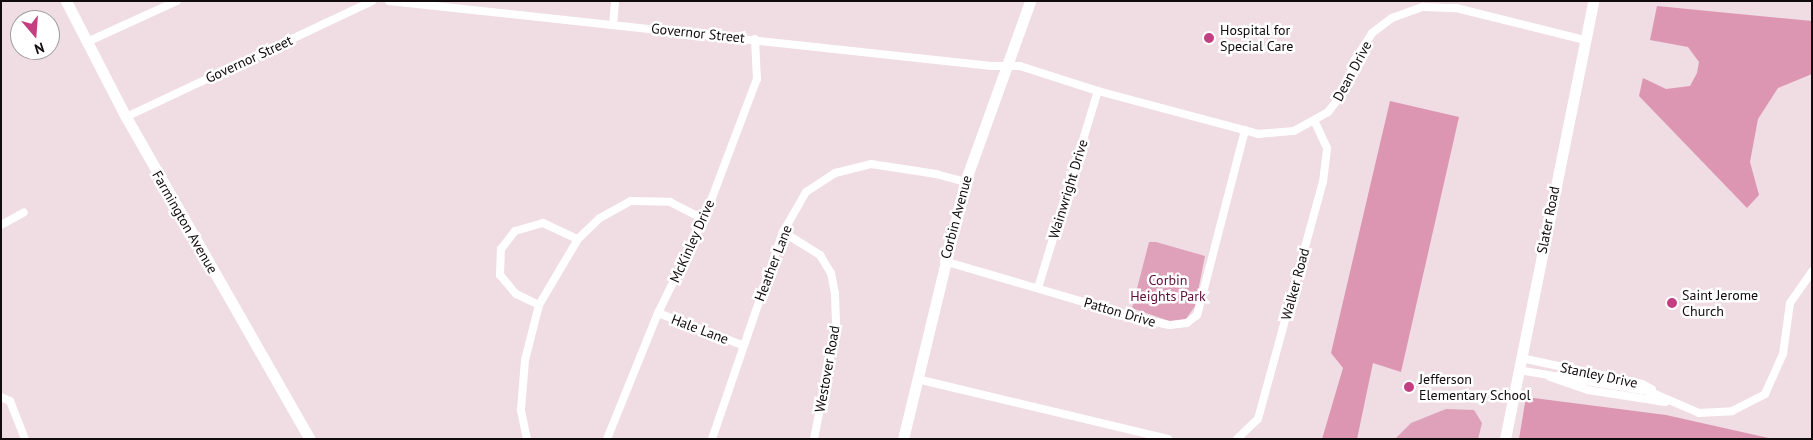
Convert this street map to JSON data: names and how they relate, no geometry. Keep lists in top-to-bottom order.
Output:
{
  "streets": {
    "main road": ["Corbin Avenue", "Slater Road", "Farmington Avenue"],
    "street": [
      "Governor Street",
      "Dean Drive",
      "Wainwright Drive",
      "McKinley Drive",
      "Heather Lane",
      "Walker Road",
      "Patton Drive",
      "Hale Lane",
      "Westover Road",
      "Stanley Drive"
    ]
  },
  "crossings": [
    ["Governor Street", "Dean Drive"],
    ["Governor Street", "Corbin Avenue"],
    ["Governor Street", "Farmington Avenue"],
    ["Governor Street", "McKinley Drive"],
    ["Dean Drive", "Wainwright Drive"],
    ["Dean Drive", "Corbin Avenue"],
    ["Dean Drive", "Slater Road"],
    ["Dean Drive", "Walker Road"],
    ["Dean Drive", "Patton Drive"],
    ["Wainwright Drive", "Patton Drive"],
    ["Corbin Avenue", "Heather Lane"],
    ["Corbin Avenue", "Patton Drive"],
    ["Slater Road", "Stanley Drive"],
    ["McKinley Drive", "Hale Lane"],
    ["Heather Lane", "Hale Lane"],
    ["Heather Lane", "Westover Road"]
  ],
  "parks": ["Corbin Heights Park"],
  "places": ["Hospital for Special Care", "Saint Jerome Church", "Jefferson Elementary School"],
  "north": "bottom"
}
